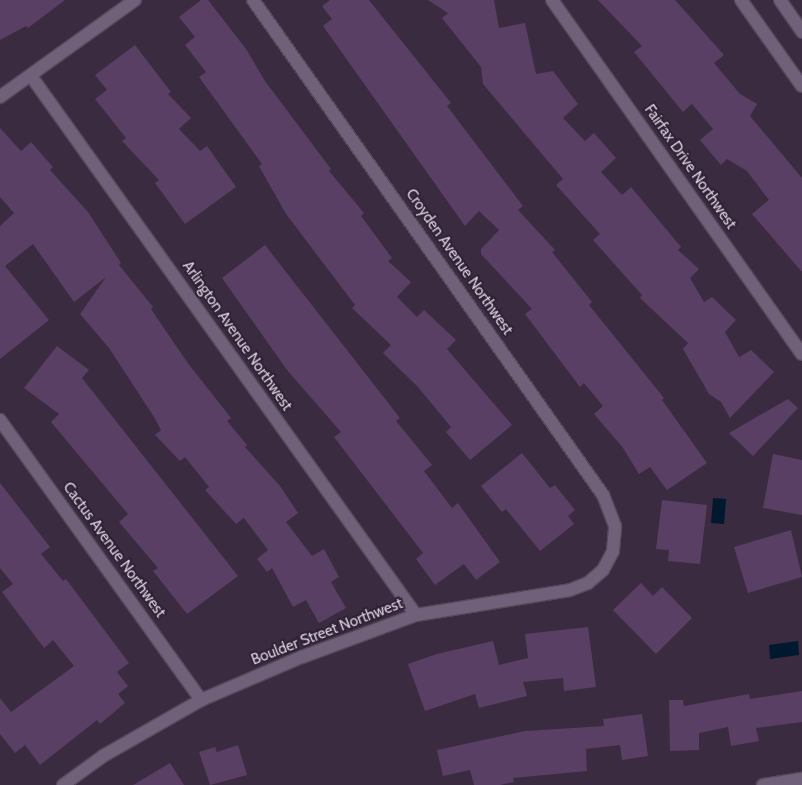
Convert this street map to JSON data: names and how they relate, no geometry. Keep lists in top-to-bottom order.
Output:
{
  "streets": {
    "street": [
      "Fairfax Drive Northwest",
      "Croyden Avenue Northwest",
      "Arlington Avenue Northwest",
      "Cactus Avenue Northwest",
      "Boulder Street Northwest"
    ]
  },
  "crossings": [
    ["Croyden Avenue Northwest", "Boulder Street Northwest"],
    ["Arlington Avenue Northwest", "Boulder Street Northwest"],
    ["Cactus Avenue Northwest", "Boulder Street Northwest"]
  ]
}
